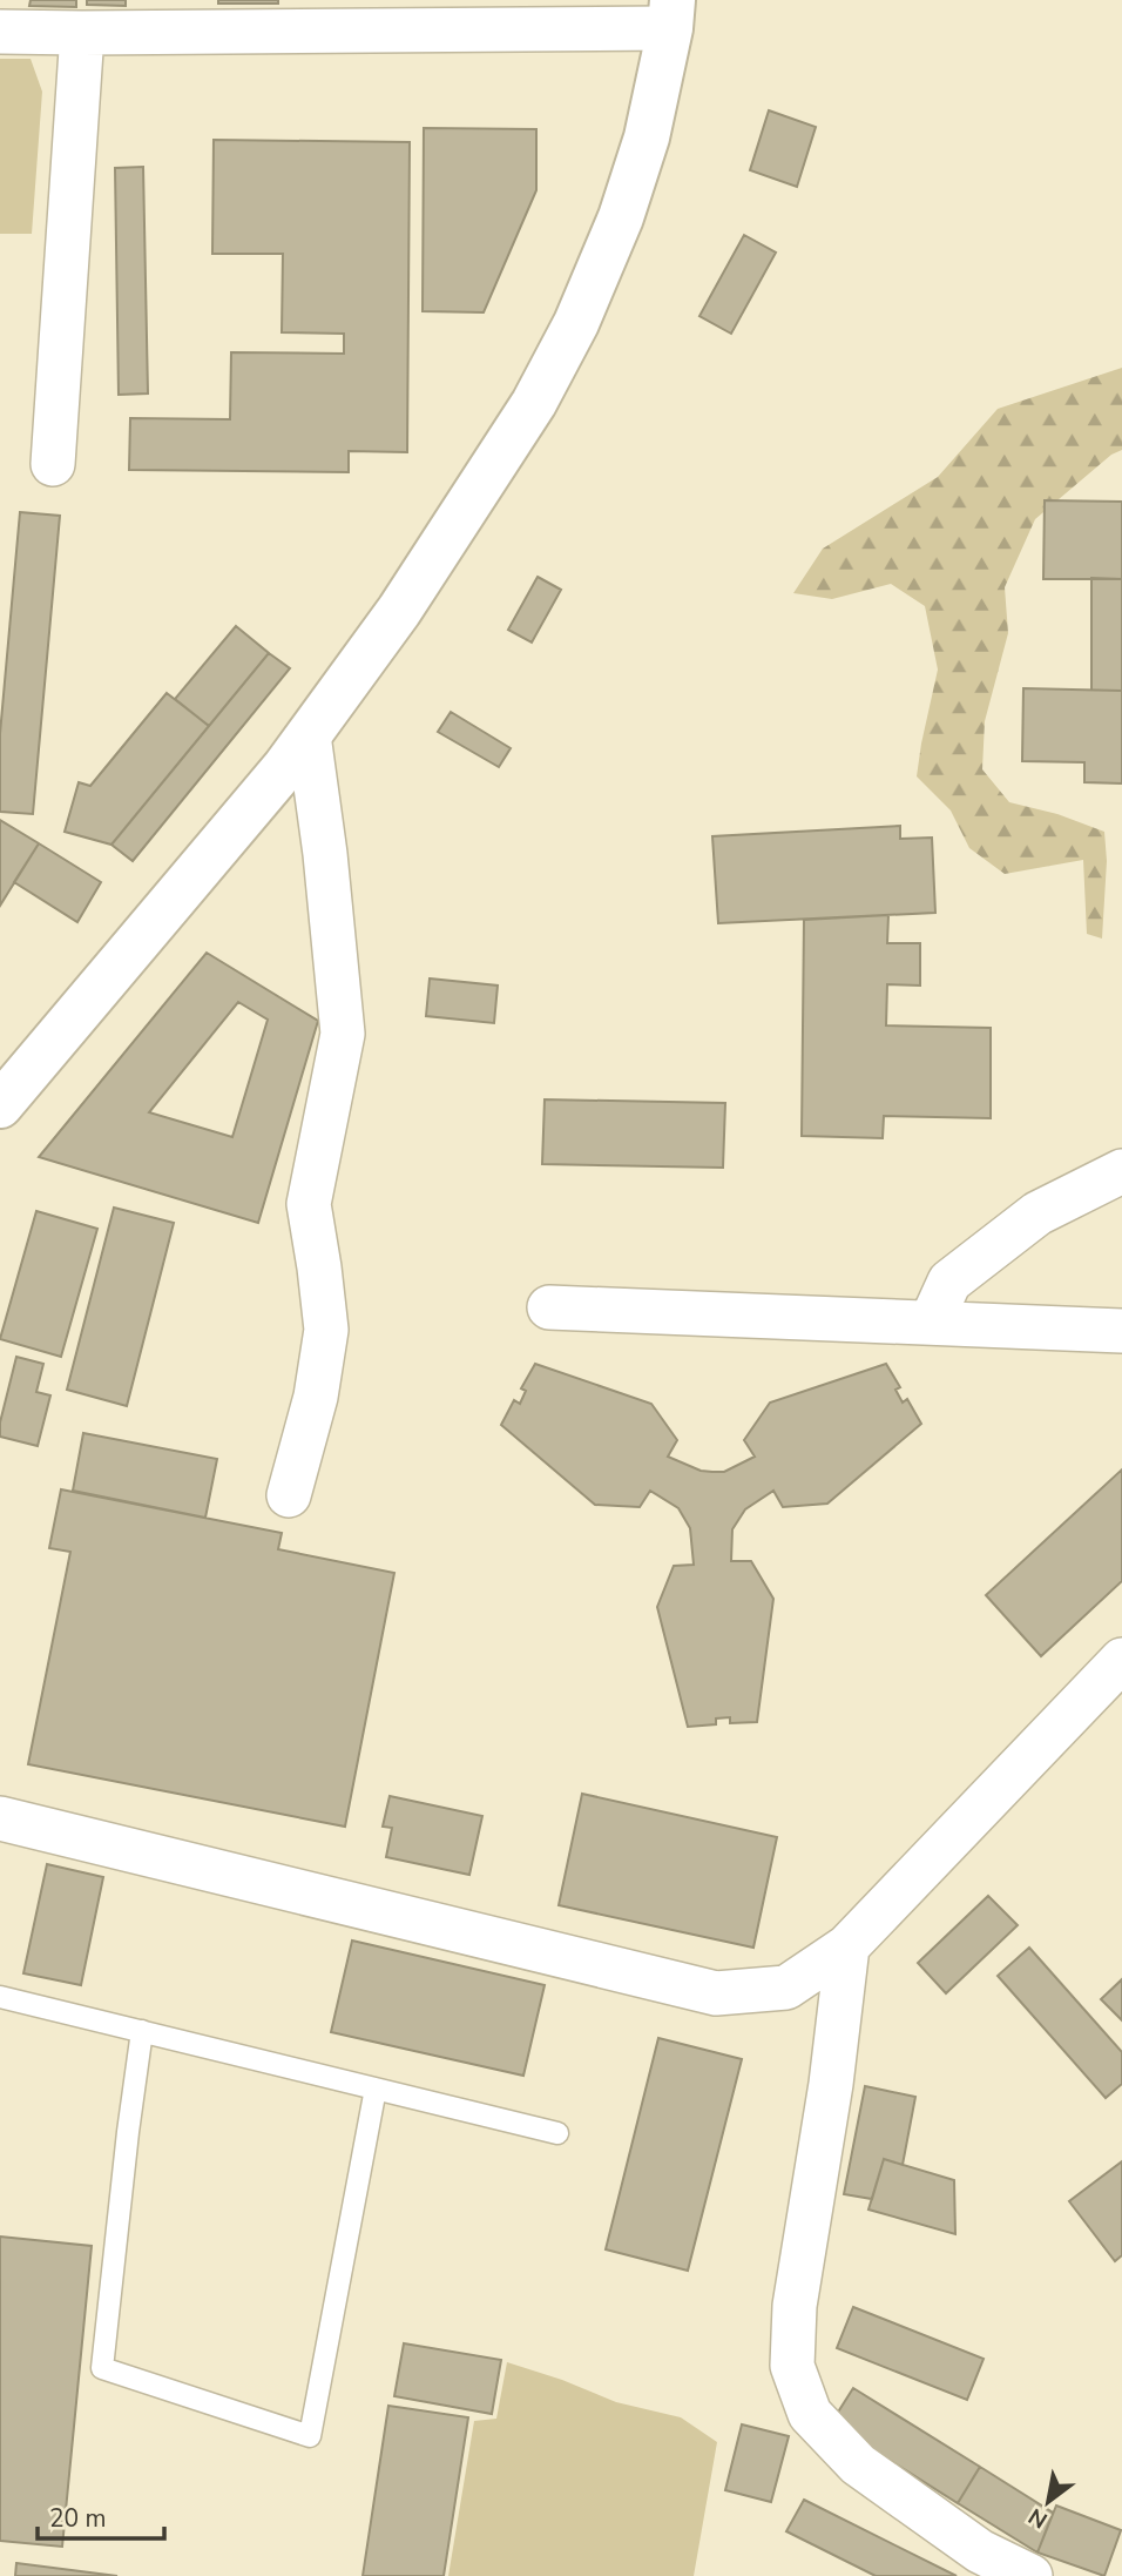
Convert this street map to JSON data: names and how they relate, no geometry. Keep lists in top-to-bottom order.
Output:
{
  "scale_bar": "20 m",
  "north": "bottom left"
}
